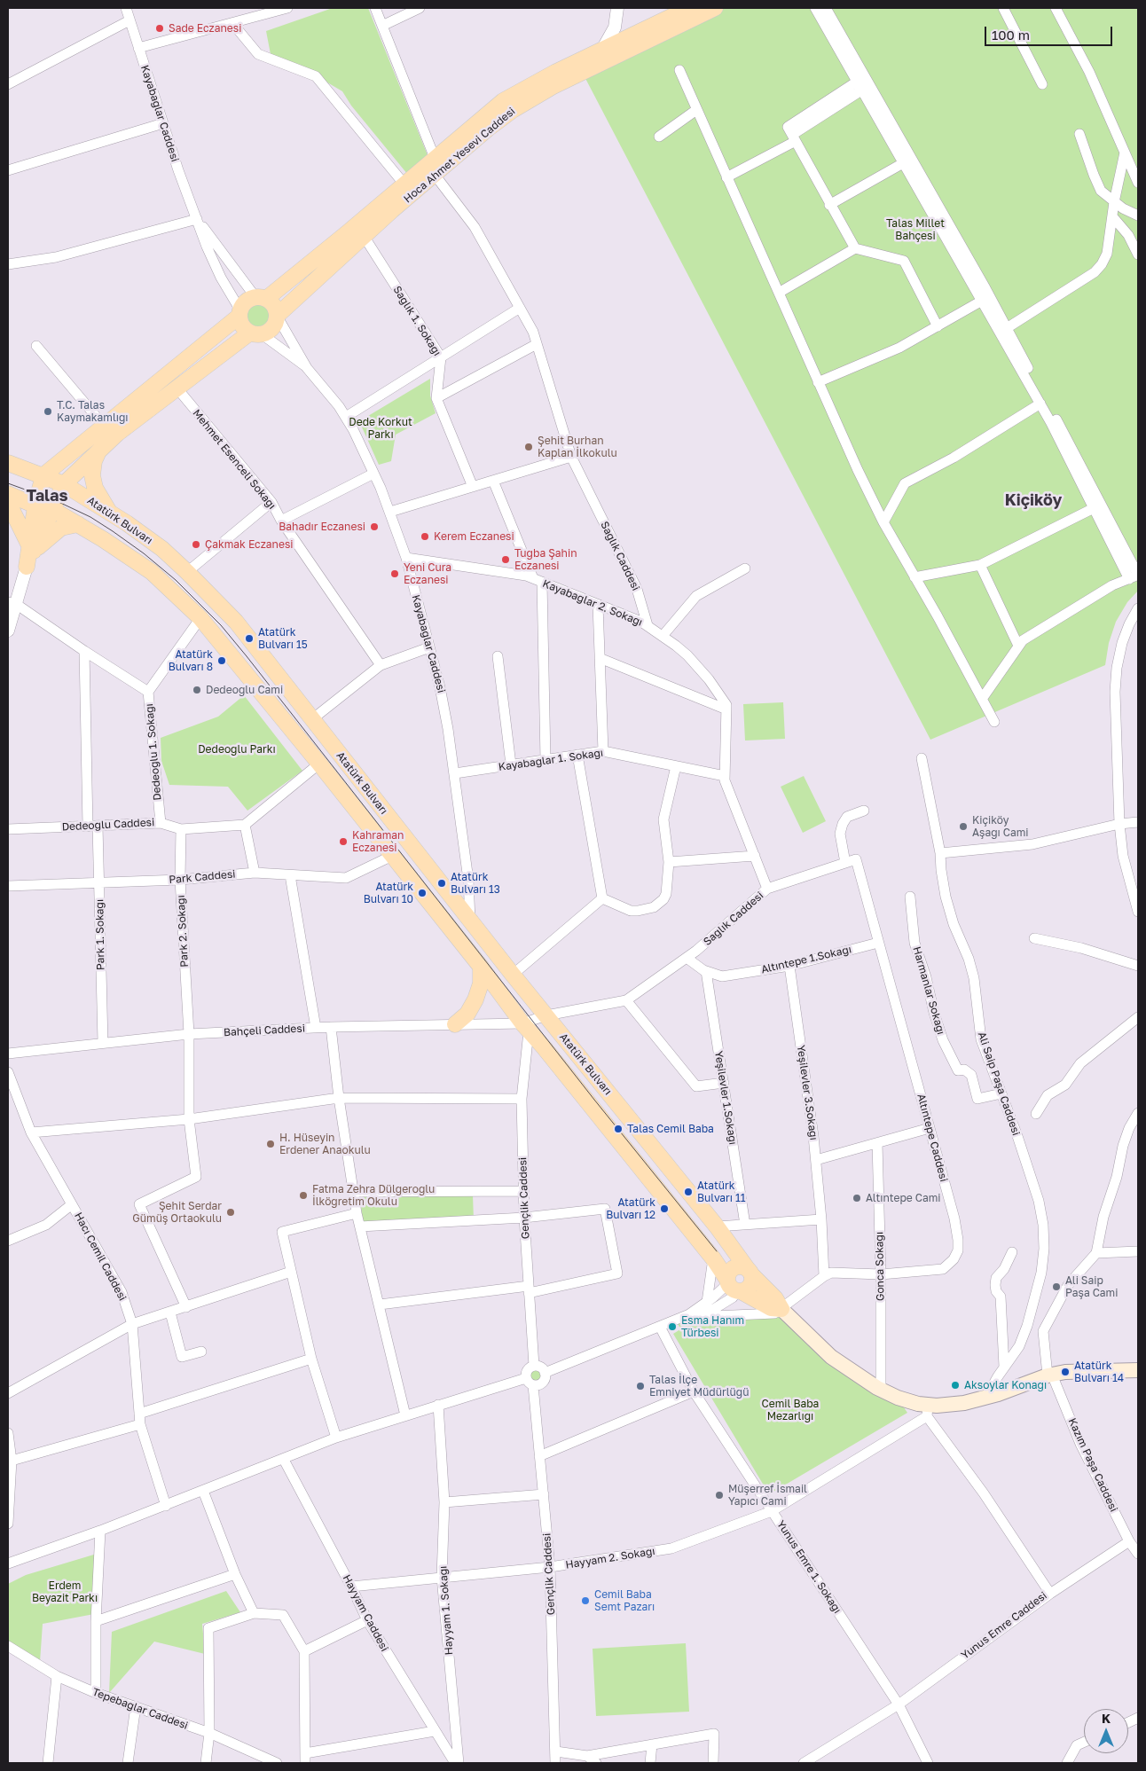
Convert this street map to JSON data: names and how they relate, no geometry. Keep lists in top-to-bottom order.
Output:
{
  "streets": {
    "main road": ["Hoca Ahmet Yesevi Caddesi", "Atatürk Bulvarı"],
    "street": [
      "Kayabağlar Caddesi",
      "Sağlık 1. Sokağı",
      "Mehmet Esenceli Sokağı",
      "Sağlık Caddesi",
      "Kayabağlar 2. Sokağı",
      "Dedeoğlu 1. Sokağı",
      "Kayabağlar 1. Sokağı",
      "Dedeoğlu Caddesi",
      "Park Caddesi",
      "Park 2. Sokağı",
      "Park 1. Sokağı",
      "Altıntepe 1.Sokağı",
      "Harmanlar Sokağı",
      "Bahçeli Caddesi",
      "Ali Saip Paşa Caddesi",
      "Yeşilevler 3.Sokağı",
      "Yeşilevler 1.Sokağı",
      "Altıntepe Caddesi",
      "Gençlik Caddesi",
      "Hacı Cemil Caddesi",
      "Gonca Sokağı",
      "Kazım Paşa Caddesi",
      "Hayyam 2. Sokağı",
      "Yunus Emre 1. Sokağı",
      "Hayyam 1. Sokağı",
      "Hayyam Caddesi",
      "Yunus Emre Caddesi",
      "Tepebağlar Caddesi"
    ]
  },
  "crossings": [
    ["Kayabağlar Caddesi", "Hoca Ahmet Yesevi Caddesi"],
    ["Kayabağlar Caddesi", "Atatürk Bulvarı"],
    ["Kayabağlar Caddesi", "Kayabağlar 2. Sokağı"],
    ["Kayabağlar Caddesi", "Kayabağlar 1. Sokağı"],
    ["Hoca Ahmet Yesevi Caddesi", "Sağlık 1. Sokağı"],
    ["Hoca Ahmet Yesevi Caddesi", "Sağlık Caddesi"],
    ["Atatürk Bulvarı", "Sağlık Caddesi"],
    ["Atatürk Bulvarı", "Dedeoğlu 1. Sokağı"],
    ["Atatürk Bulvarı", "Park Caddesi"],
    ["Atatürk Bulvarı", "Bahçeli Caddesi"],
    ["Atatürk Bulvarı", "Ali Saip Paşa Caddesi"],
    ["Atatürk Bulvarı", "Altıntepe Caddesi"],
    ["Atatürk Bulvarı", "Gençlik Caddesi"],
    ["Atatürk Bulvarı", "Gonca Sokağı"],
    ["Atatürk Bulvarı", "Kazım Paşa Caddesi"],
    ["Atatürk Bulvarı", "Hayyam 2. Sokağı"],
    ["Atatürk Bulvarı", "Yunus Emre Caddesi"],
    ["Sağlık Caddesi", "Kayabağlar 2. Sokağı"],
    ["Sağlık Caddesi", "Kayabağlar 1. Sokağı"],
    ["Sağlık Caddesi", "Altıntepe 1.Sokağı"],
    ["Sağlık Caddesi", "Bahçeli Caddesi"],
    ["Sağlık Caddesi", "Gençlik Caddesi"],
    ["Dedeoğlu 1. Sokağı", "Dedeoğlu Caddesi"],
    ["Dedeoğlu Caddesi", "Park 2. Sokağı"],
    ["Dedeoğlu Caddesi", "Park 1. Sokağı"],
    ["Park Caddesi", "Park 2. Sokağı"],
    ["Park Caddesi", "Park 1. Sokağı"],
    ["Park 2. Sokağı", "Bahçeli Caddesi"],
    ["Park 1. Sokağı", "Bahçeli Caddesi"],
    ["Altıntepe 1.Sokağı", "Yeşilevler 3.Sokağı"],
    ["Altıntepe 1.Sokağı", "Yeşilevler 1.Sokağı"],
    ["Altıntepe 1.Sokağı", "Altıntepe Caddesi"],
    ["Harmanlar Sokağı", "Ali Saip Paşa Caddesi"],
    ["Bahçeli Caddesi", "Gençlik Caddesi"],
    ["Yeşilevler 3.Sokağı", "Altıntepe Caddesi"],
    ["Altıntepe Caddesi", "Gonca Sokağı"],
    ["Gençlik Caddesi", "Hayyam 2. Sokağı"],
    ["Hayyam 2. Sokağı", "Yunus Emre 1. Sokağı"],
    ["Hayyam 2. Sokağı", "Hayyam 1. Sokağı"],
    ["Hayyam 2. Sokağı", "Hayyam Caddesi"],
    ["Hayyam 2. Sokağı", "Yunus Emre Caddesi"],
    ["Yunus Emre 1. Sokağı", "Yunus Emre Caddesi"]
  ],
  "districts": ["Talas", "Kiçiköy"],
  "parks": [
    "Talas Millet Bahçesi",
    "Dede Korkut Parkı",
    "Dedeoğlu Parkı",
    "Cemil Baba Mezarlığı",
    "Erdem Beyazit Parkı"
  ],
  "places": [
    "Sade Eczanesi",
    "T.C. Talas Kaymakamlığı",
    "Şehit Burhan Kaplan İlkokulu",
    "Bahadır Eczanesi",
    "Kerem Eczanesi",
    "Çakmak Eczanesi",
    "Tuğba Şahin Eczanesi",
    "Yeni Cura Eczanesi",
    "Atatürk Bulvarı 15",
    "Atatürk Bulvarı 8",
    "Dedeoğlu Cami",
    "Kiçiköy Aşağı Cami",
    "Kahraman Eczanesi",
    "Atatürk Bulvarı 13",
    "Atatürk Bulvarı 10",
    "Talas Cemil Baba",
    "H. Hüseyin Erdener Anaokulu",
    "Atatürk Bulvarı 11",
    "Fatma Zehra Dülgeroğlu İlköğretim Okulu",
    "Altıntepe Cami",
    "Atatürk Bulvarı 12",
    "Şehit Serdar Gümüş Ortaokulu",
    "Ali Saip Paşa Cami",
    "Esma Hanım Türbesi",
    "Atatürk Bulvarı 14",
    "Aksoylar Konağı",
    "Talas İlçe Emniyet Müdürlüğü",
    "Müşerref İsmail Yapıcı Cami",
    "Cemil Baba Semt Pazarı"
  ],
  "scale_bar": "100 m",
  "north": "top"
}
